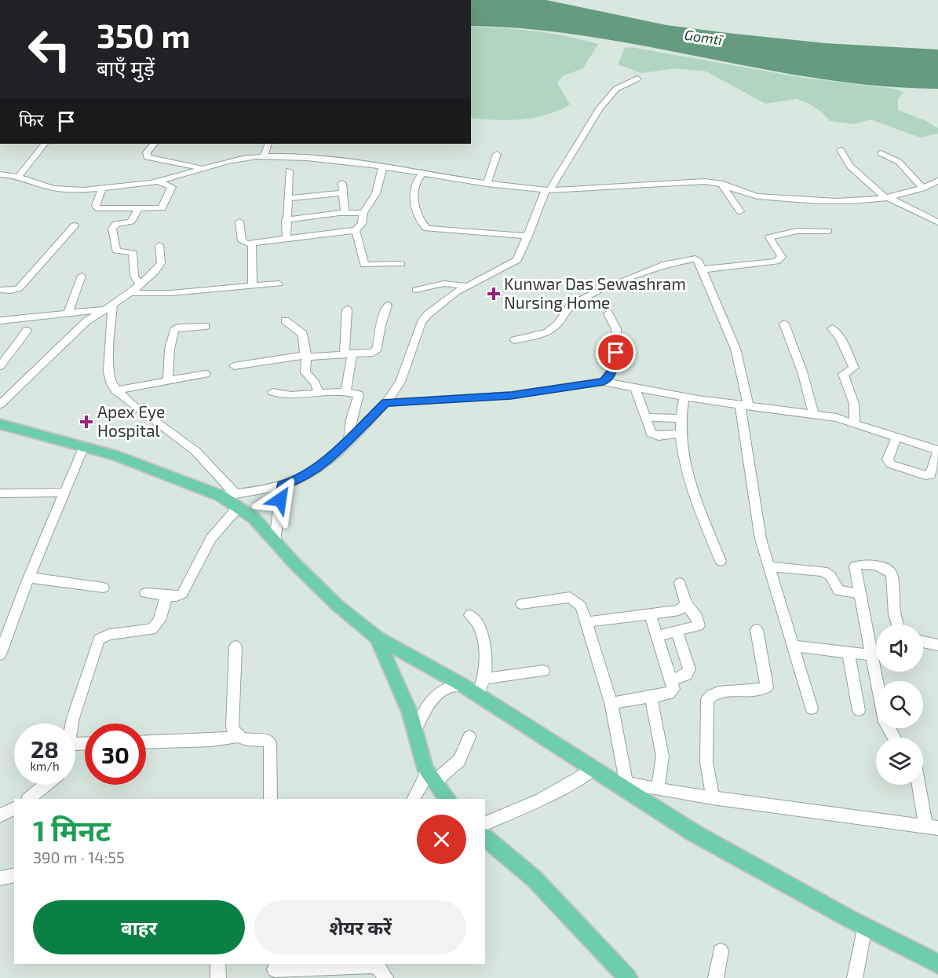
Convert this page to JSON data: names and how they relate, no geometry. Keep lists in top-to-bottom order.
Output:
{
  "water": ["Gomtī"],
  "places": {
    "health": ["Kunwar Das Sewashram Nursing Home", "Apex Eye Hospital"]
  },
  "page": {
    "turn": ["350 m", "बाएँ मुड़ें"],
    "then": "फिर",
    "speed": "28 km/h",
    "limit": "30",
    "heading": ["1 मिनट", "390 m · 14:55"],
    "buttons": ["बाहर", "शेयर करें"]
  }
}
